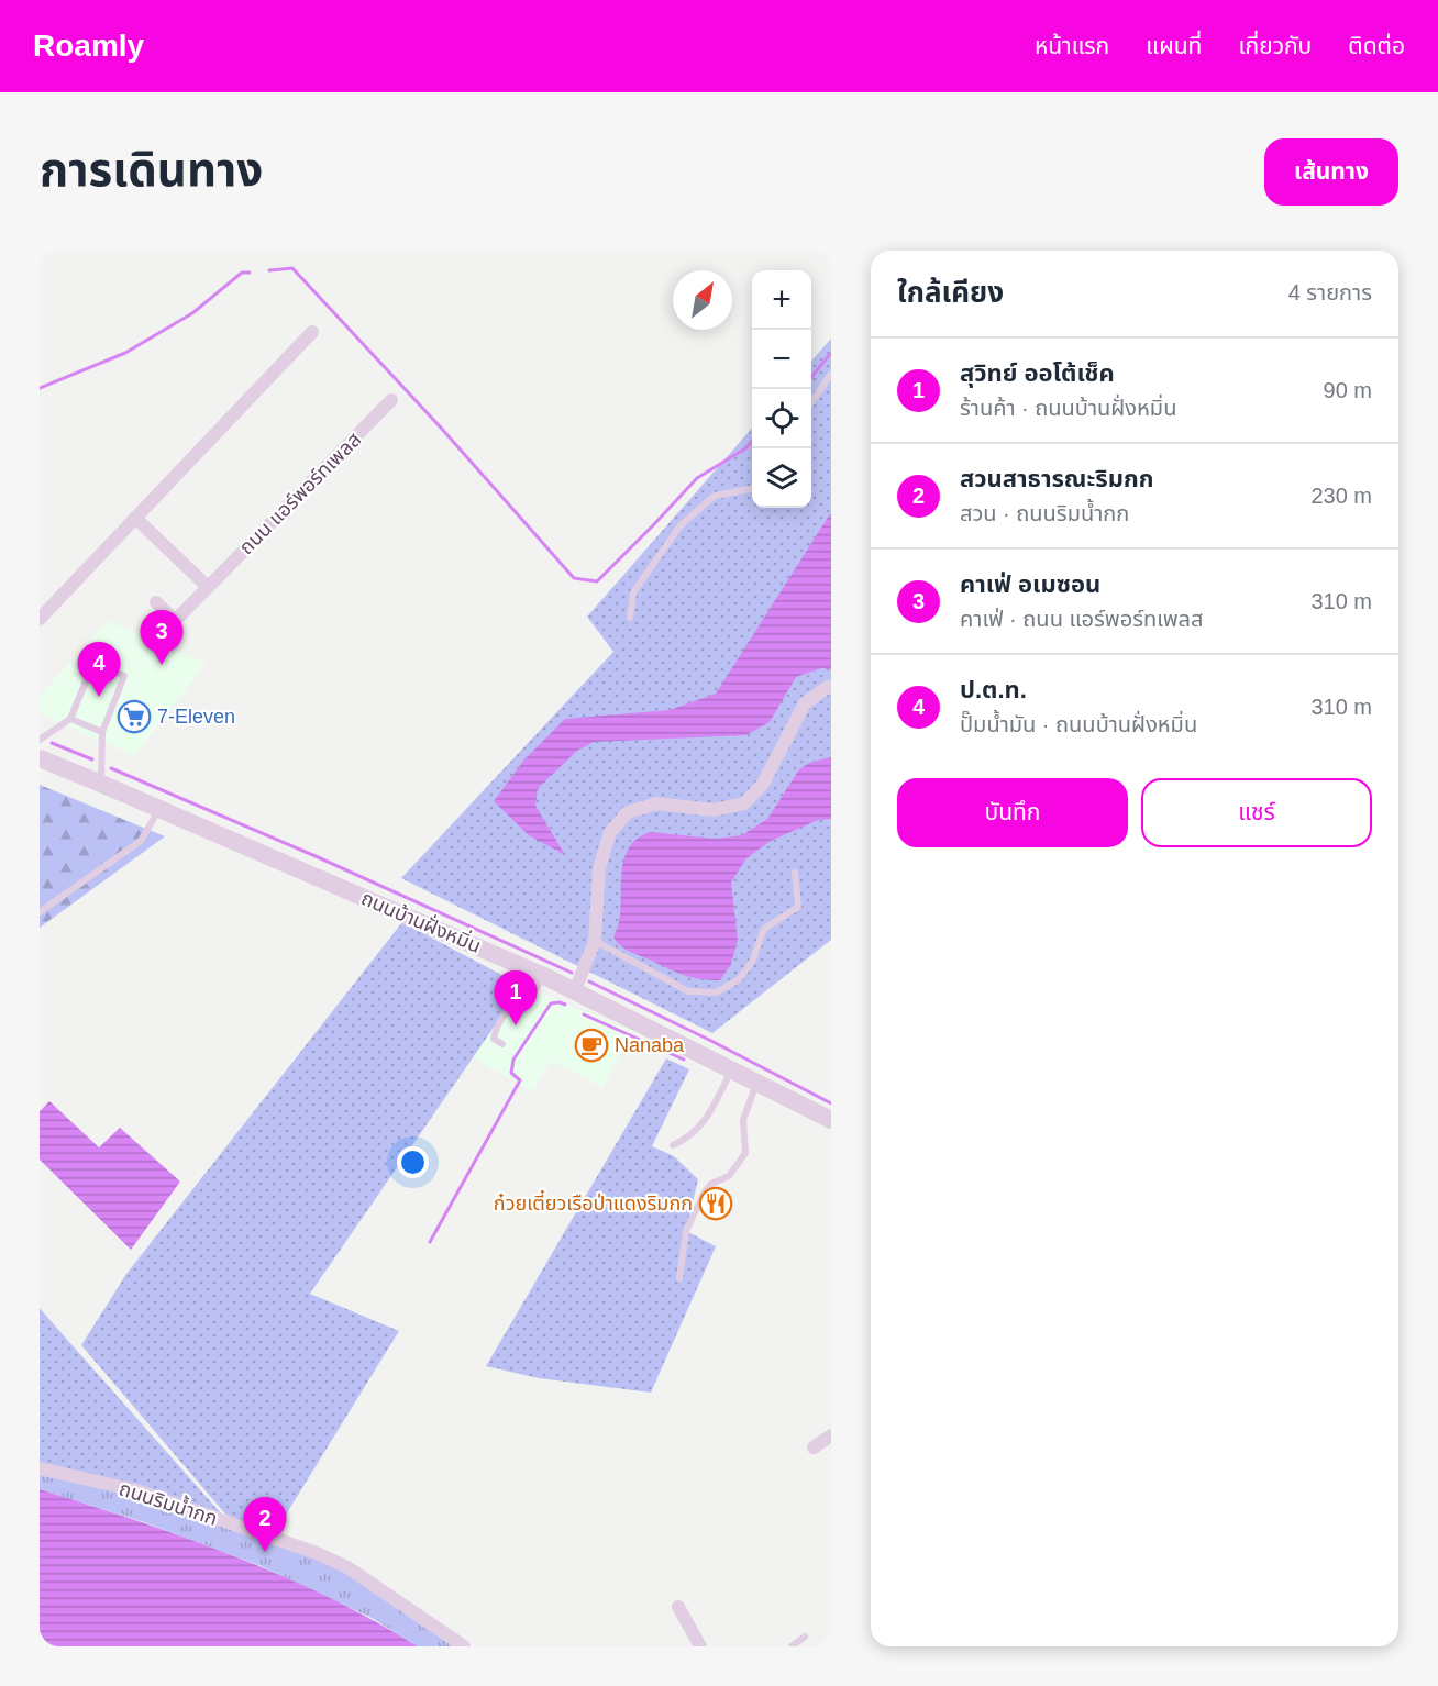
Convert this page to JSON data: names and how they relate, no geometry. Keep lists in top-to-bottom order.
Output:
{
  "streets": {
    "street": ["ถนน แอร์พอร์ทเพลส", "ถนนบ้านฝั่งหมิ่น", "ถนนริมน้ำกก"]
  },
  "places": {
    "supermarket": ["7-Eleven"],
    "cafe": ["Nanaba"],
    "restaurant": ["ก๋วยเตี๋ยวเรือป่าแดงริมกก"]
  },
  "north": "top right",
  "page": {
    "header": "Roamly",
    "nav": [
      "หน้าแรก",
      "แผนที่",
      "เกี่ยวกับ",
      "ติดต่อ"
    ],
    "title": "การเดินทาง",
    "buttons": [
      "เส้นทาง",
      ["บันทึก", "แชร์"]
    ],
    "heading": ["ใกล้เคียง", "4 รายการ"],
    "map_buttons": ["+", "−"],
    "list": [
      {
        "mark": "1",
        "name": "สุวิทย์ ออโต้เช็ค",
        "note": "ร้านค้า · ถนนบ้านฝั่งหมิ่น",
        "value": "90 m"
      },
      {
        "mark": "2",
        "name": "สวนสาธารณะริมกก",
        "note": "สวน · ถนนริมน้ำกก",
        "value": "230 m"
      },
      {
        "mark": "3",
        "name": "คาเฟ่ อเมซอน",
        "note": "คาเฟ่ · ถนน แอร์พอร์ทเพลส",
        "value": "310 m"
      },
      {
        "mark": "4",
        "name": "ป.ต.ท.",
        "note": "ปั๊มน้ำมัน · ถนนบ้านฝั่งหมิ่น",
        "value": "310 m"
      }
    ],
    "pins": [
      "3",
      "4",
      "1",
      "2"
    ]
  }
}
